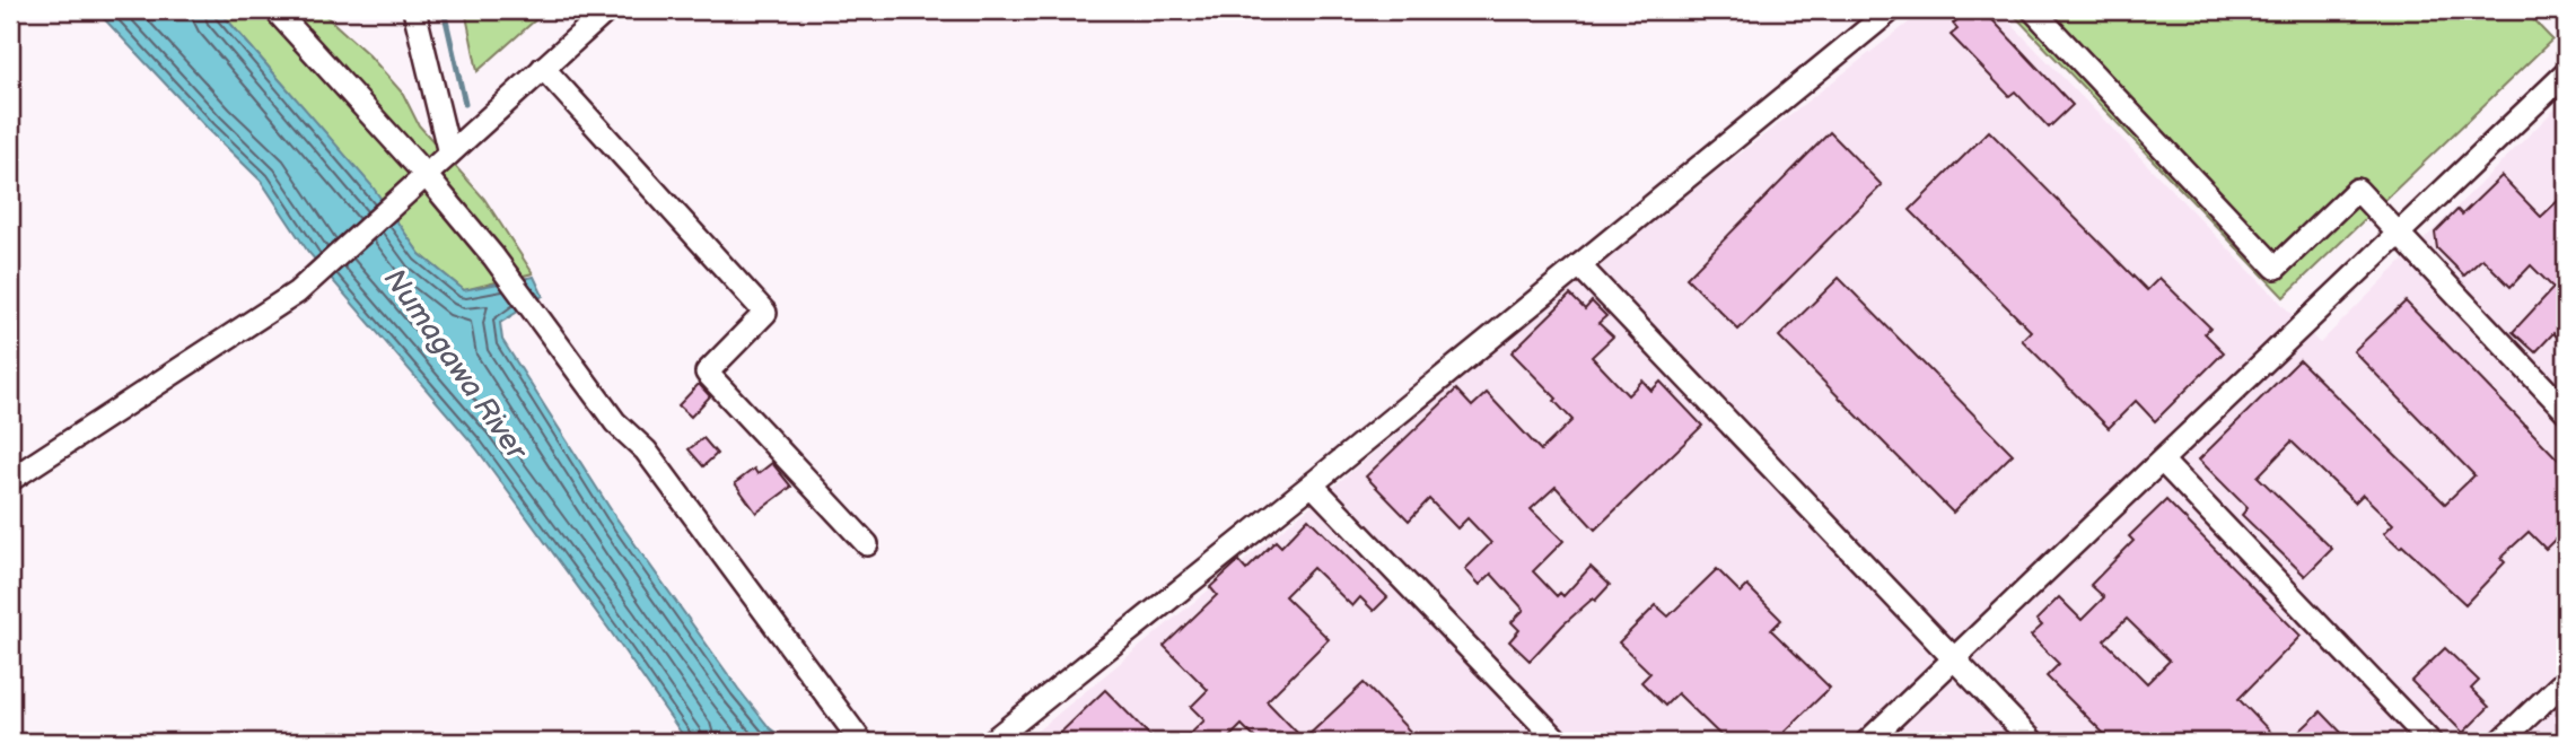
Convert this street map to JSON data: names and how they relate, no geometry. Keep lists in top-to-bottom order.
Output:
{
  "water": ["Numagawa River"]
}
